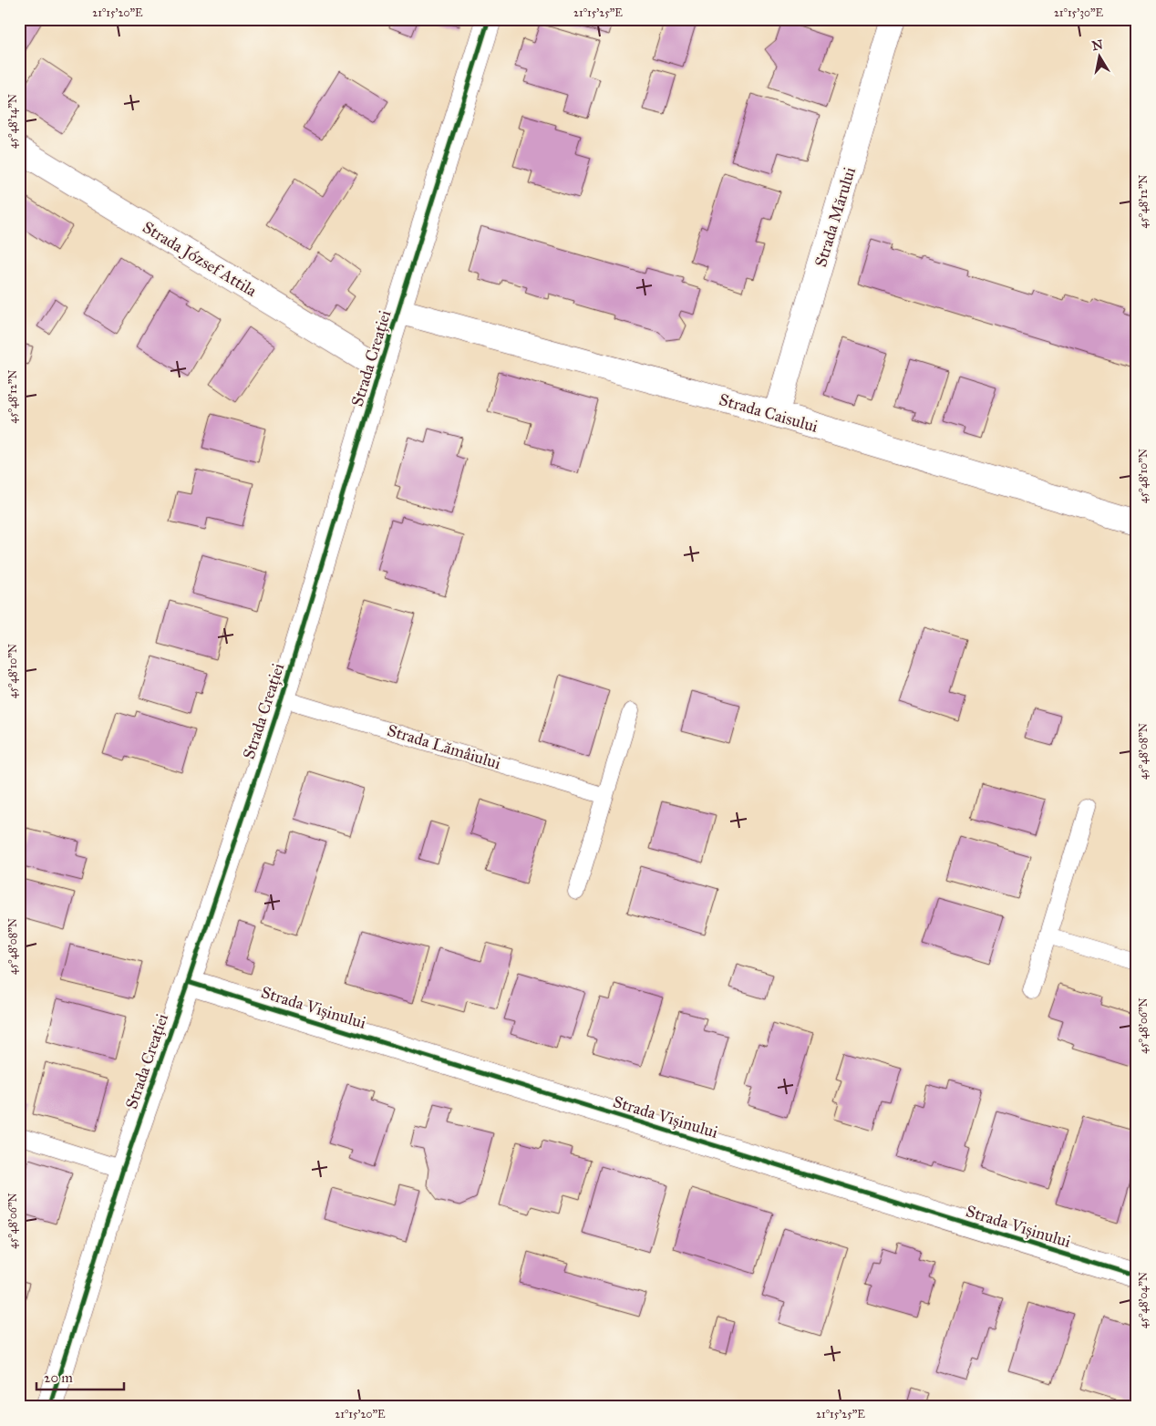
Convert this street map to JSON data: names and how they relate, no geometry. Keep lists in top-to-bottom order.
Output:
{
  "streets": {
    "street": [
      "Strada Mărului",
      "Strada József Attila",
      "Strada Creației",
      "Strada Caisului",
      "Strada Vișinului"
    ],
    "lane": ["Strada Lămâiului"]
  },
  "crossings": [
    ["Strada Mărului", "Strada Caisului"],
    ["Strada József Attila", "Strada Creației"],
    ["Strada Creației", "Strada Caisului"],
    ["Strada Creației", "Strada Lămâiului"],
    ["Strada Creației", "Strada Vișinului"]
  ],
  "scale_bar": "20 m",
  "north": "top",
  "coordinates": [
    "21°15'20\"E",
    "21°15'25\"E",
    "21°15'30\"E",
    "45°48'14\"N",
    "45°48'12\"N",
    "45°48'10\"N",
    "45°48'08\"N",
    "45°48'06\"N",
    "45°48'04\"N"
  ]
}
